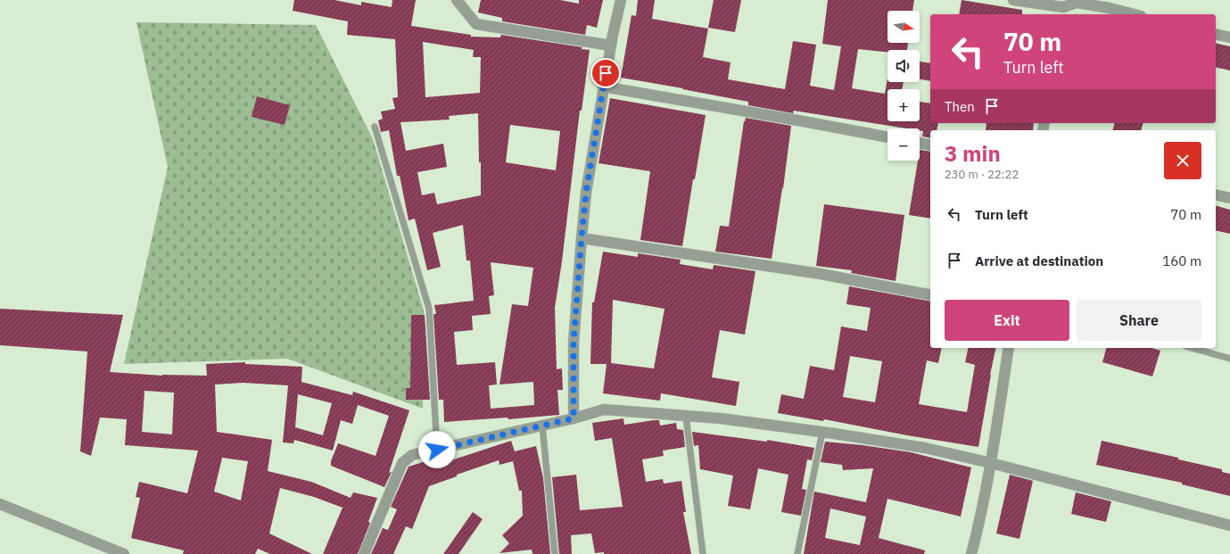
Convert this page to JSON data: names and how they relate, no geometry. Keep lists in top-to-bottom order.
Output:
{
  "north": "right",
  "page": {
    "map_buttons": ["+", "−"],
    "turn": ["70 m", "Turn left"],
    "then": "Then",
    "heading": ["3 min", "230 m · 22:22"],
    "list": [
      {
        "name": "Turn left",
        "value": "70 m"
      },
      {
        "name": "Arrive at destination",
        "value": "160 m"
      }
    ],
    "buttons": ["Exit", "Share"]
  }
}
